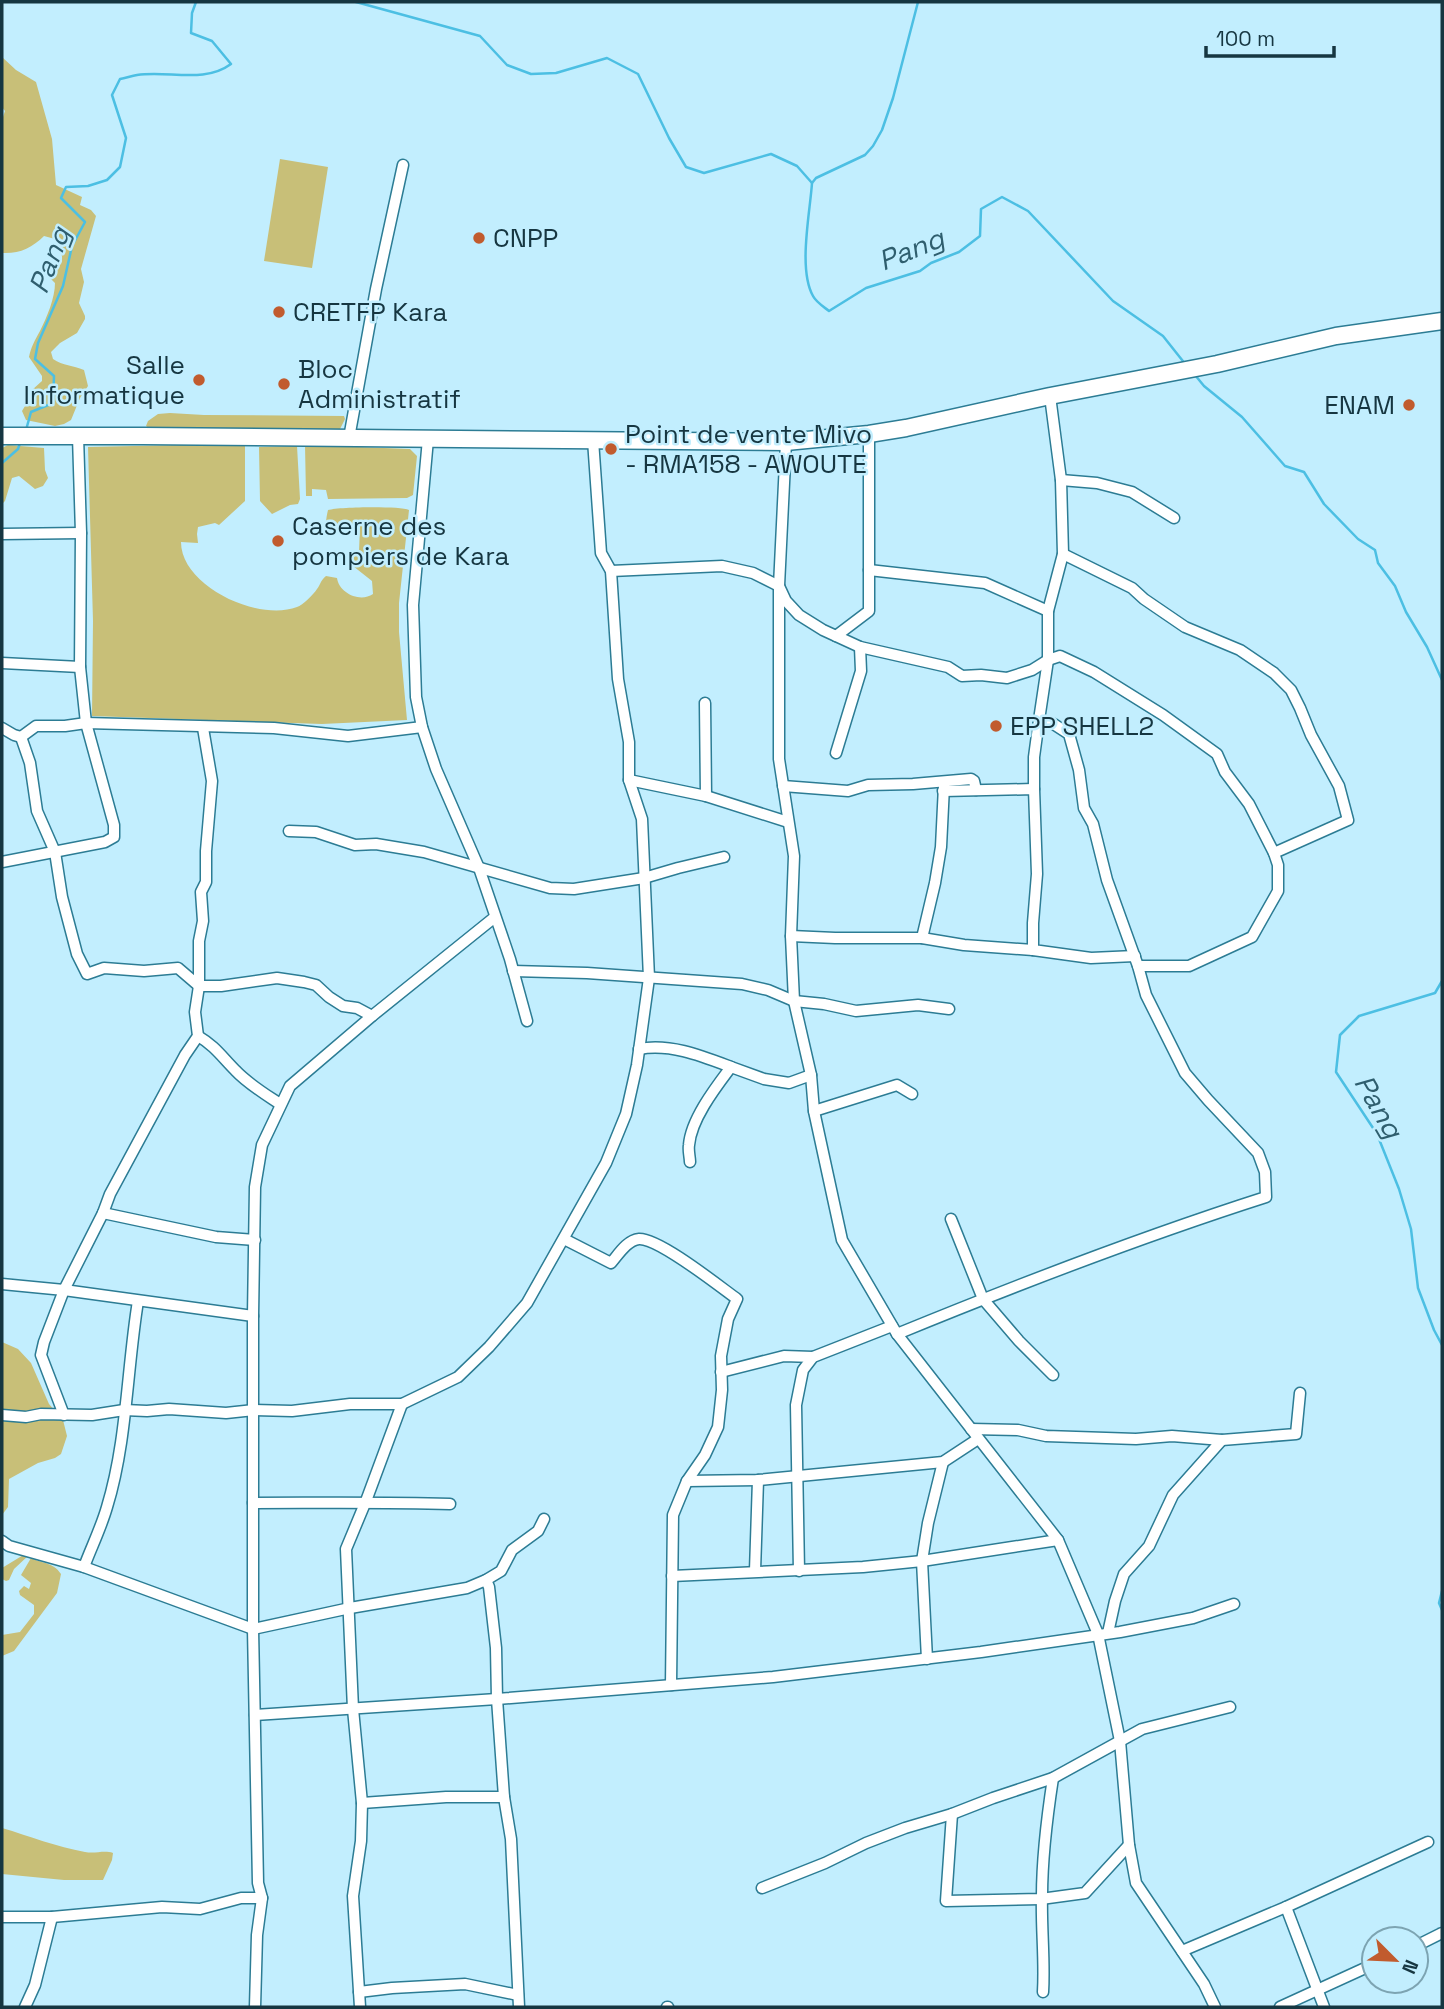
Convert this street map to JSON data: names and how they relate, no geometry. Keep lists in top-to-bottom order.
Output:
{
  "water": ["Pang"],
  "places": [
    "CNPP",
    "CRETFP Kara",
    "Salle Informatique",
    "Bloc Administratif",
    "ENAM",
    "Point de vente Mivo - RMA158 - AWOUTE",
    "Caserne des pompiers de Kara",
    "EPP SHELL2"
  ],
  "scale_bar": "100 m",
  "north": "bottom right"
}
